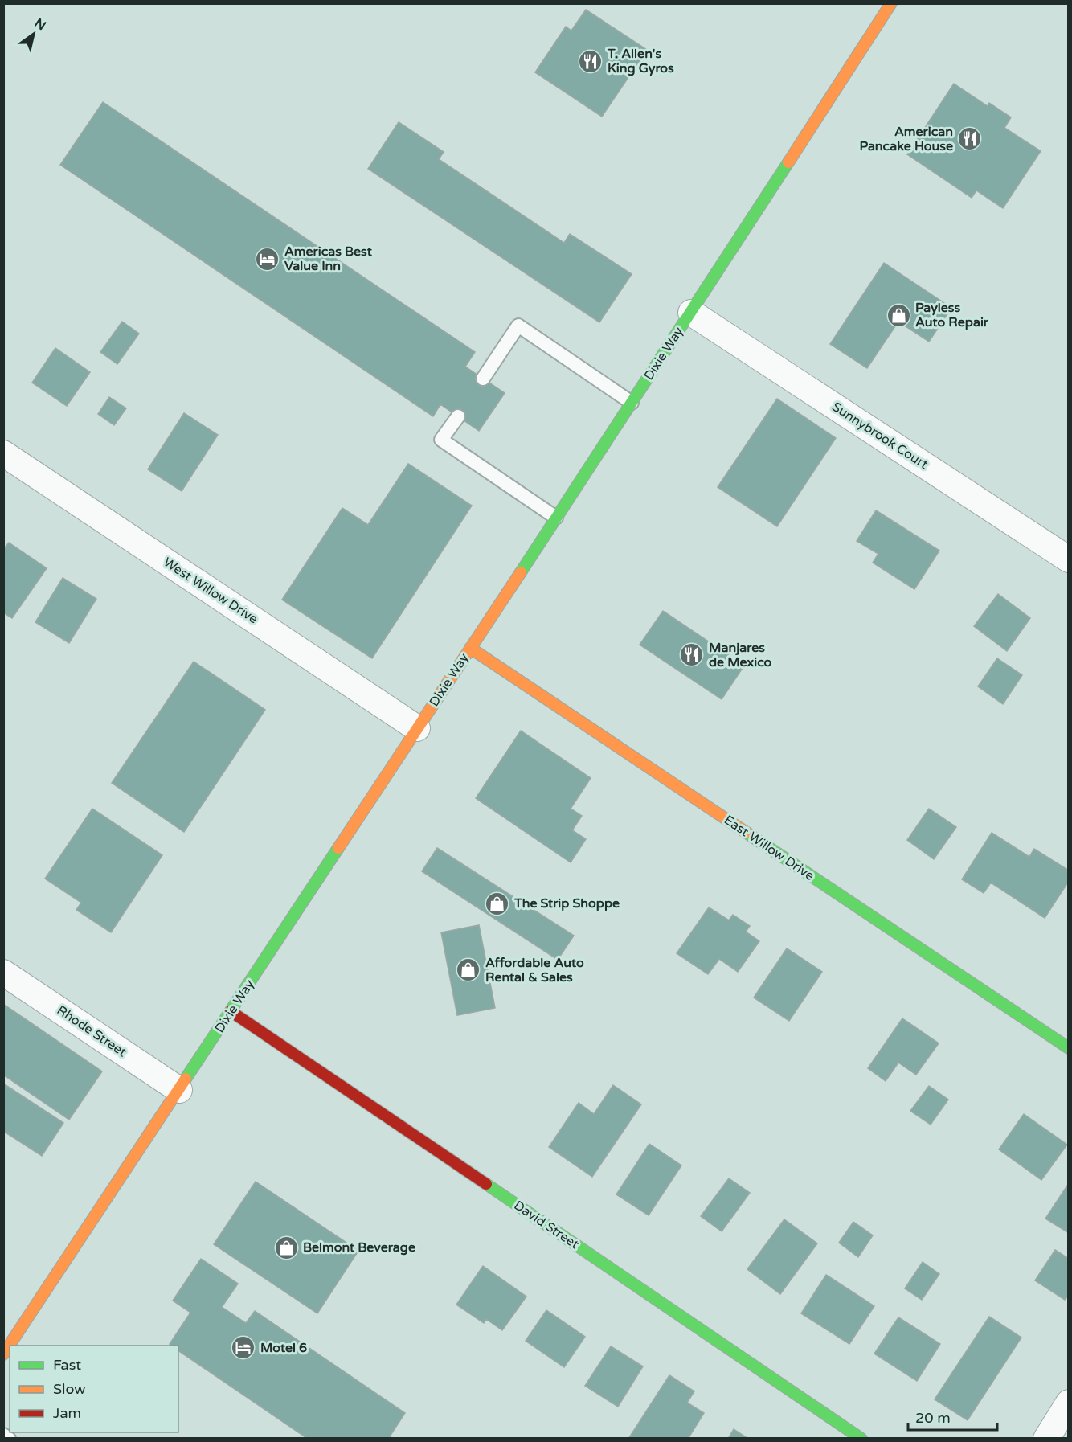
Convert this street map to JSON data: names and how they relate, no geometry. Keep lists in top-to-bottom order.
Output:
{
  "streets": {
    "main road": ["Dixie Way", "East Willow Drive", "David Street"],
    "street": ["Sunnybrook Court", "West Willow Drive", "Rhode Street"]
  },
  "crossings": [
    ["Dixie Way", "Sunnybrook Court"],
    ["Dixie Way", "West Willow Drive"],
    ["Dixie Way", "East Willow Drive"],
    ["Dixie Way", "Rhode Street"],
    ["Dixie Way", "David Street"]
  ],
  "places": {
    "restaurant": ["T. Allen's King Gyros", "American Pancake House", "Manjares de Mexico"],
    "hotel": ["Americas Best Value Inn", "Motel 6"],
    "shop": [
      "Payless Auto Repair",
      "The Strip Shoppe",
      "Affordable Auto Rental & Sales",
      "Belmont Beverage"
    ]
  },
  "legend": ["Fast", "Slow", "Jam"],
  "scale_bar": "20 m",
  "north": "top right"
}
